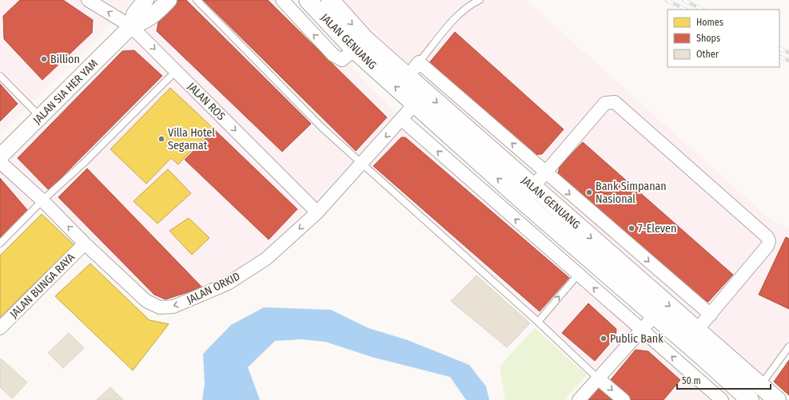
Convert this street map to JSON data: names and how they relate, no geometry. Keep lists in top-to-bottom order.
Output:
{
  "streets": {
    "highway": ["JALAN GENUANG"],
    "street": [
      "JALAN SIA HER YAM",
      "JALAN ROS",
      "JALAN BUNGA RAYA",
      "JALAN ORKID"
    ]
  },
  "crossings": [
    ["JALAN GENUANG", "JALAN ORKID"],
    ["JALAN SIA HER YAM", "JALAN ROS"],
    ["JALAN ROS", "JALAN ORKID"],
    ["JALAN BUNGA RAYA", "JALAN ORKID"]
  ],
  "places": [
    "Billion",
    "Villa Hotel Segamat",
    "Bank Simpanan Nasional",
    "7-Eleven",
    "Public Bank"
  ],
  "legend": ["Homes", "Shops", "Other"],
  "scale_bar": "50 m"
}
